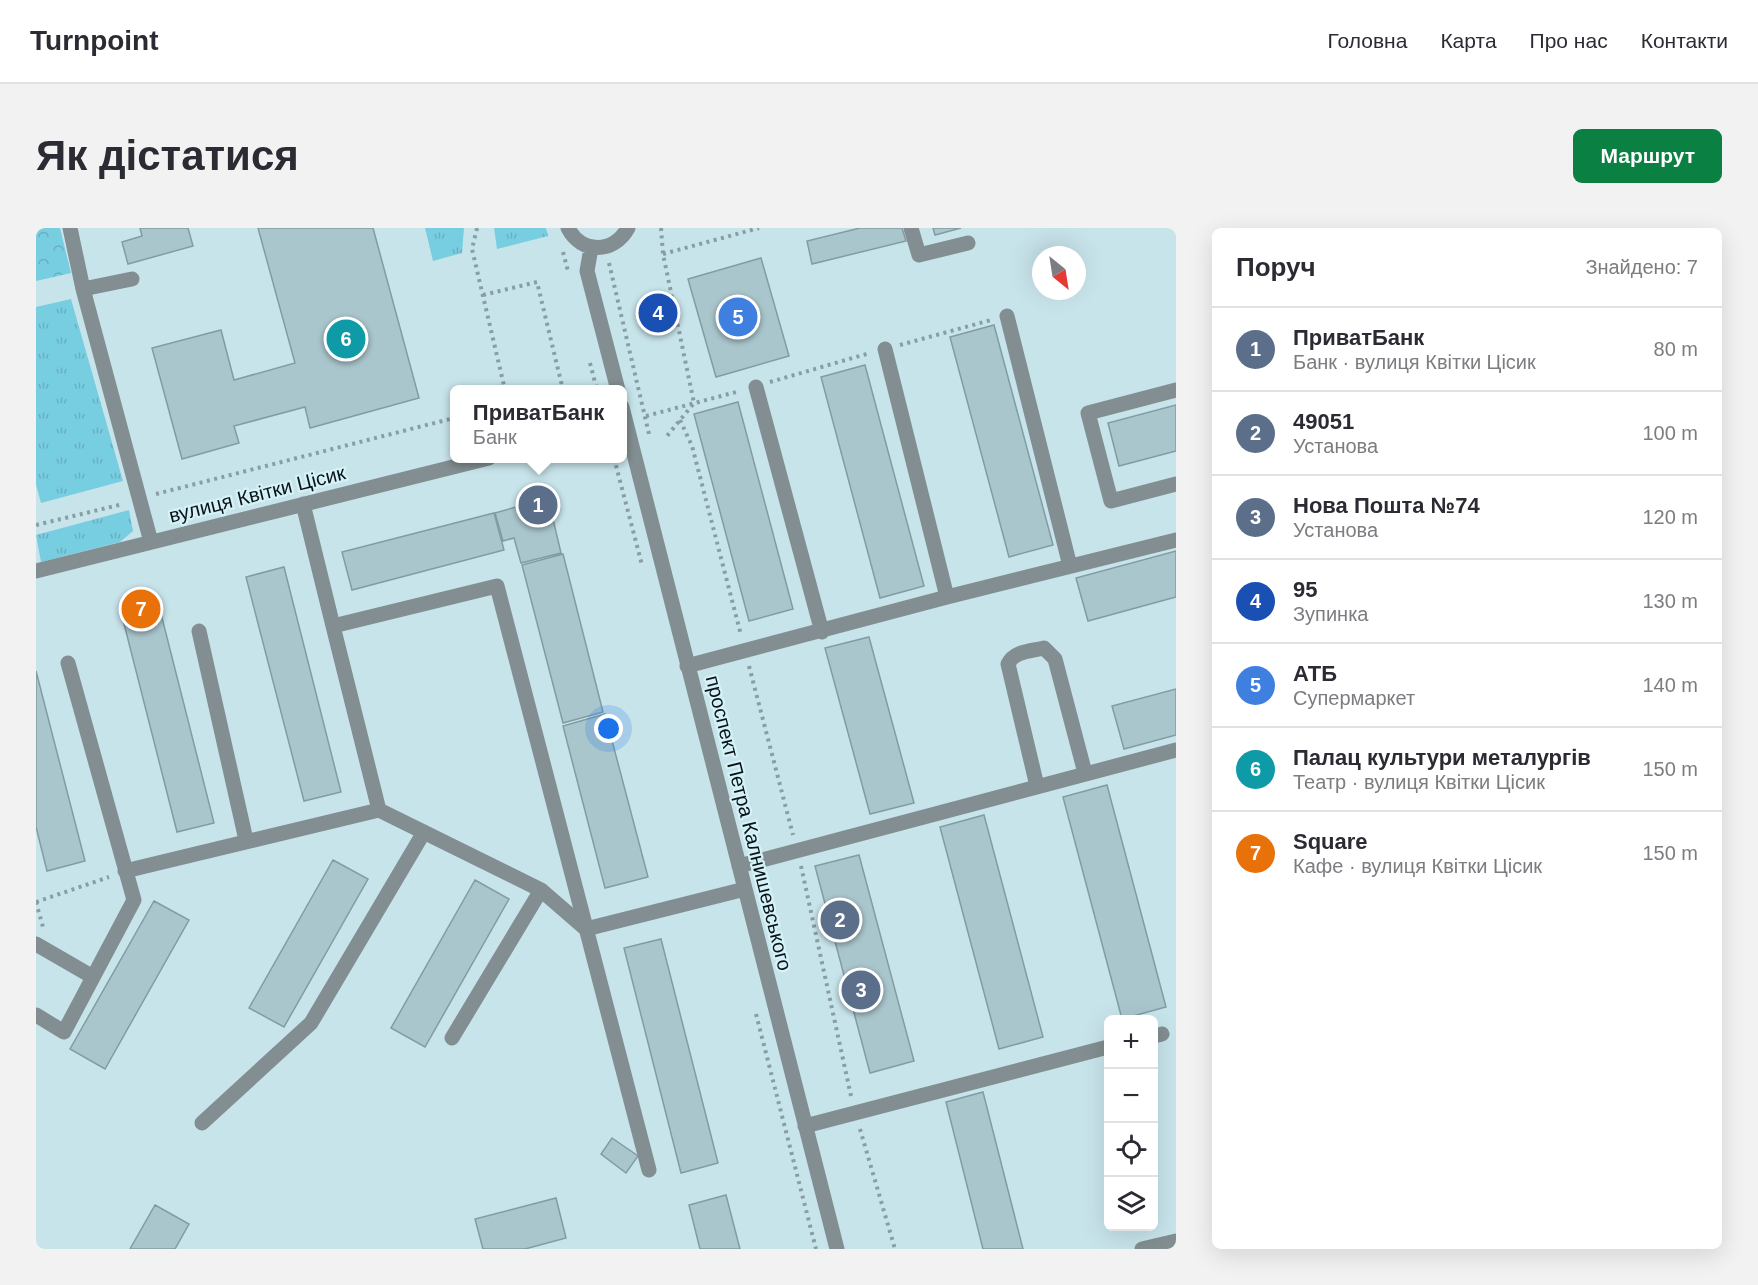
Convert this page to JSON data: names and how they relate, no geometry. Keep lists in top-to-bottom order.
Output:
{
  "streets": {
    "street": ["вулиця Квітки Цісик", "проспект Петра Калнишевського"]
  },
  "north": "bottom right",
  "page": {
    "header": "Turnpoint",
    "nav": [
      "Головна",
      "Карта",
      "Про нас",
      "Контакти"
    ],
    "buttons": "Маршрут",
    "title": "Як дістатися",
    "heading": ["Поруч", "Знайдено: 7"],
    "pins": [
      "4",
      "5",
      "6",
      "1",
      "7",
      "2",
      "3"
    ],
    "list": [
      {
        "mark": "1",
        "name": "ПриватБанк",
        "note": "Банк · вулиця Квітки Цісик",
        "value": "80 m"
      },
      {
        "mark": "2",
        "name": "49051",
        "note": "Установа",
        "value": "100 m"
      },
      {
        "mark": "3",
        "name": "Нова Пошта №74",
        "note": "Установа",
        "value": "120 m"
      },
      {
        "mark": "4",
        "name": "95",
        "note": "Зупинка",
        "value": "130 m"
      },
      {
        "mark": "5",
        "name": "АТБ",
        "note": "Супермаркет",
        "value": "140 m"
      },
      {
        "mark": "6",
        "name": "Палац культури металургів",
        "note": "Театр · вулиця Квітки Цісик",
        "value": "150 m"
      },
      {
        "mark": "7",
        "name": "Square",
        "note": "Кафе · вулиця Квітки Цісик",
        "value": "150 m"
      }
    ],
    "popup": ["ПриватБанк", "Банк"],
    "map_buttons": ["+", "−"]
  }
}
